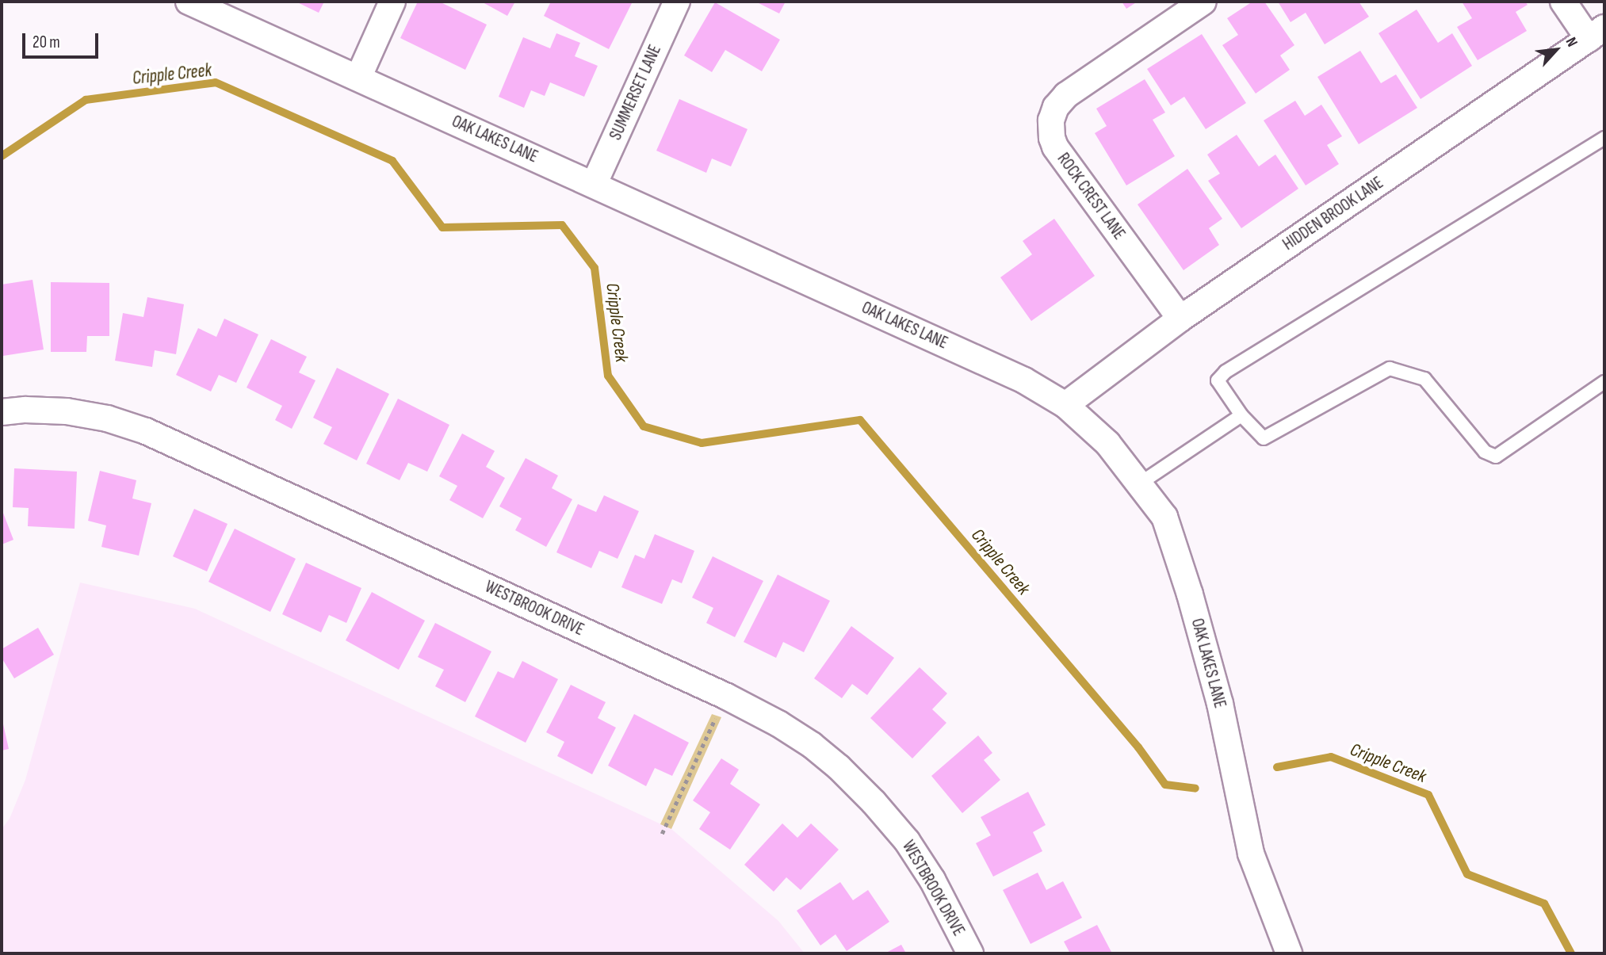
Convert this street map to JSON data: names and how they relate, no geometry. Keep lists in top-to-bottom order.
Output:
{
  "streets": {
    "street": [
      "SUMMERSET LANE",
      "OAK LAKES LANE",
      "ROCK CREST LANE",
      "HIDDEN BROOK LANE",
      "WESTBROOK DRIVE"
    ]
  },
  "crossings": [
    ["SUMMERSET LANE", "OAK LAKES LANE"],
    ["OAK LAKES LANE", "HIDDEN BROOK LANE"],
    ["ROCK CREST LANE", "HIDDEN BROOK LANE"]
  ],
  "water": ["Cripple Creek"],
  "scale_bar": "20 m",
  "north": "top right"
}
